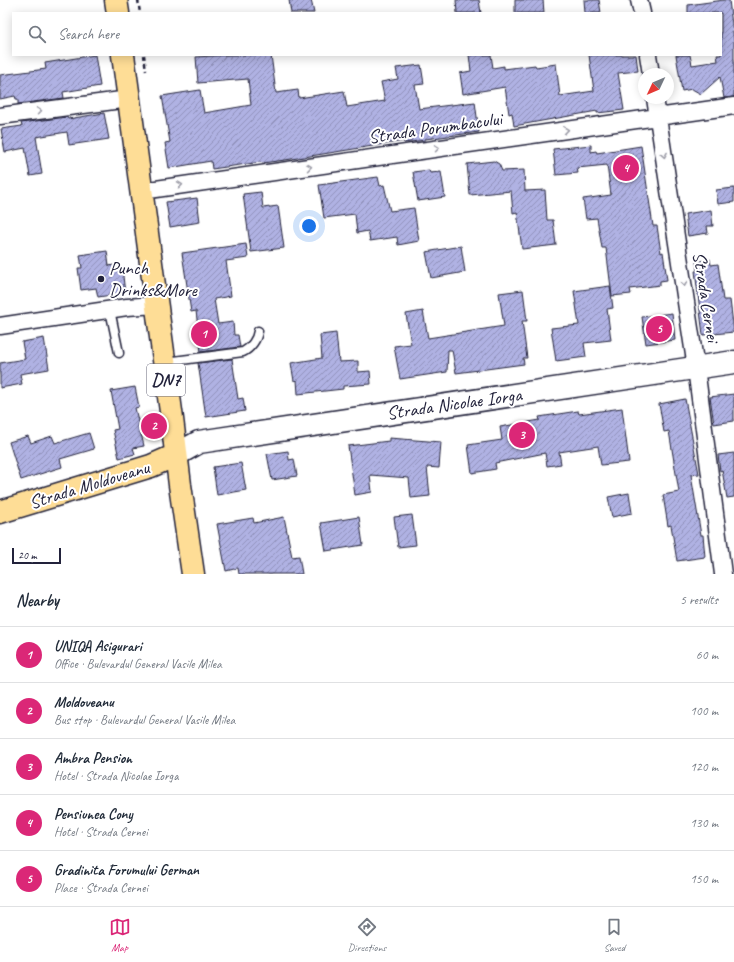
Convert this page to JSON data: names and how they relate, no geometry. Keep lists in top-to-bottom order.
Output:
{
  "streets": {
    "main road": ["DN7", "Strada Nicolae Iorga", "Strada Moldoveanu"],
    "street": ["Strada Porumbacului", "Strada Cernei"]
  },
  "crossings": [
    ["Strada Porumbacului", "Strada Cernei"],
    ["Strada Porumbacului", "DN7"],
    ["Strada Cernei", "Strada Nicolae Iorga"],
    ["DN7", "Strada Nicolae Iorga"],
    ["DN7", "Strada Moldoveanu"],
    ["Strada Nicolae Iorga", "Strada Moldoveanu"]
  ],
  "one_way": ["Strada Porumbacului", "Strada Cernei"],
  "places": ["Punch Drinks&More"],
  "scale_bar": "20 m",
  "north": "bottom left",
  "page": {
    "search": "Search here",
    "pins": [
      "4",
      "5",
      "1",
      "2",
      "3"
    ],
    "scale": "20 m",
    "heading": ["Nearby", "5 results"],
    "list": [
      {
        "mark": "1",
        "name": "UNIQA Asigurari",
        "note": "Office · Bulevardul General Vasile Milea",
        "value": "60 m"
      },
      {
        "mark": "2",
        "name": "Moldoveanu",
        "note": "Bus stop · Bulevardul General Vasile Milea",
        "value": "100 m"
      },
      {
        "mark": "3",
        "name": "Ambra Pension",
        "note": "Hotel · Strada Nicolae Iorga",
        "value": "120 m"
      },
      {
        "mark": "4",
        "name": "Pensiunea Cony",
        "note": "Hotel · Strada Cernei",
        "value": "130 m"
      },
      {
        "mark": "5",
        "name": "Gradinita Forumului German",
        "note": "Place · Strada Cernei",
        "value": "150 m"
      }
    ],
    "nav": ["Map", "Directions", "Saved"]
  }
}
